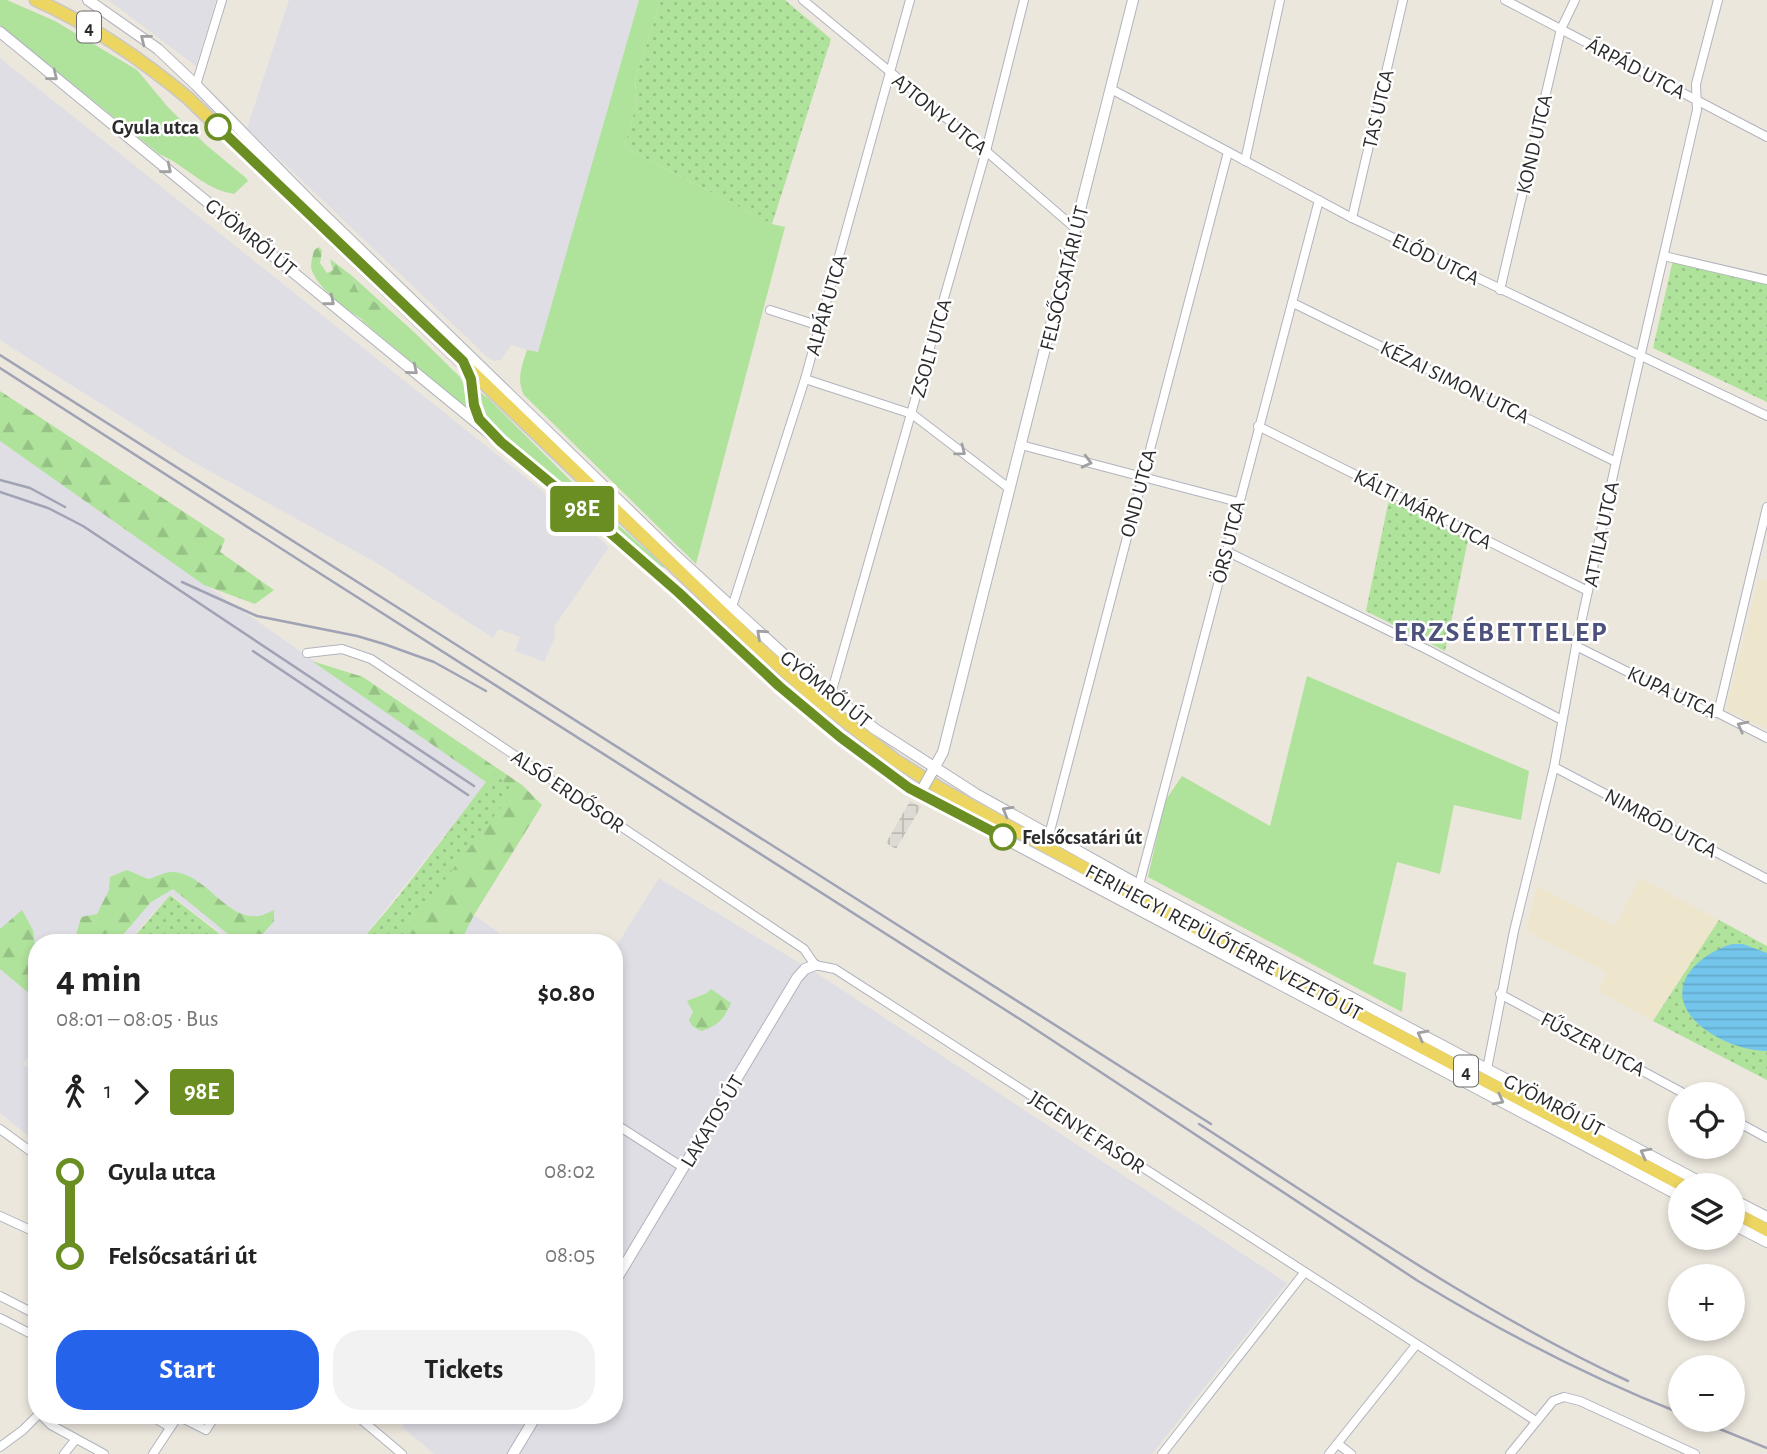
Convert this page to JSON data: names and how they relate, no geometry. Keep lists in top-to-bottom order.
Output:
{
  "streets": {
    "main road": ["4", "FERIHEGYI REPÜLŐTÉRRE VEZETŐ ÚT"],
    "street": [
      "ÁRPÁD UTCA",
      "TAS UTCA",
      "AJTONY UTCA",
      "KOND UTCA",
      "GYÖMRŐI ÚT",
      "ELŐD UTCA",
      "FELSŐCSATÁRI ÚT",
      "ALPÁR UTCA",
      "ZSOLT UTCA",
      "KÉZAI SIMON UTCA",
      "OND UTCA",
      "KÁLTI MÁRK UTCA",
      "ATTILA UTCA",
      "ÖRS UTCA",
      "KUPA UTCA",
      "ALSÓ ERDŐSOR",
      "NIMRÓD UTCA",
      "FŰSZER UTCA",
      "LAKATOS ÚT",
      "JEGENYE FASOR"
    ]
  },
  "crossings": [
    ["ÁRPÁD UTCA", "KOND UTCA"],
    ["ÁRPÁD UTCA", "ATTILA UTCA"],
    ["TAS UTCA", "ELŐD UTCA"],
    ["AJTONY UTCA", "FELSŐCSATÁRI ÚT"],
    ["AJTONY UTCA", "ALPÁR UTCA"],
    ["AJTONY UTCA", "ZSOLT UTCA"],
    ["KOND UTCA", "ELŐD UTCA"],
    ["GYÖMRŐI ÚT", "FELSŐCSATÁRI ÚT"],
    ["GYÖMRŐI ÚT", "ALPÁR UTCA"],
    ["GYÖMRŐI ÚT", "ZSOLT UTCA"],
    ["GYÖMRŐI ÚT", "OND UTCA"],
    ["GYÖMRŐI ÚT", "ATTILA UTCA"],
    ["GYÖMRŐI ÚT", "ÖRS UTCA"],
    ["GYÖMRŐI ÚT", "FERIHEGYI REPÜLŐTÉRRE VEZETŐ ÚT"],
    ["ELŐD UTCA", "FELSŐCSATÁRI ÚT"],
    ["ELŐD UTCA", "OND UTCA"],
    ["ELŐD UTCA", "ATTILA UTCA"],
    ["ELŐD UTCA", "ÖRS UTCA"],
    ["KÉZAI SIMON UTCA", "ATTILA UTCA"],
    ["KÉZAI SIMON UTCA", "ÖRS UTCA"],
    ["KÁLTI MÁRK UTCA", "ATTILA UTCA"],
    ["KÁLTI MÁRK UTCA", "ÖRS UTCA"],
    ["ATTILA UTCA", "KUPA UTCA"],
    ["ATTILA UTCA", "NIMRÓD UTCA"],
    ["ATTILA UTCA", "FŰSZER UTCA"],
    ["ALSÓ ERDŐSOR", "LAKATOS ÚT"],
    ["ALSÓ ERDŐSOR", "JEGENYE FASOR"],
    ["LAKATOS ÚT", "JEGENYE FASOR"]
  ],
  "districts": ["ERZSÉBETTELEP"],
  "places": ["Gyula utca", "Felsőcsatári út"],
  "lines": ["bus line 98E"],
  "page": {
    "on_map": "98E",
    "heading": ["4 min", "08:01 – 08:05 · Bus", "$0.80"],
    "legs": ["1", "98E"],
    "map_buttons": ["+", "−"],
    "list": [
      {
        "name": "Gyula utca",
        "value": "08:02"
      },
      {
        "name": "Felsőcsatári út",
        "value": "08:05"
      }
    ],
    "buttons": ["Start", "Tickets"]
  }
}
